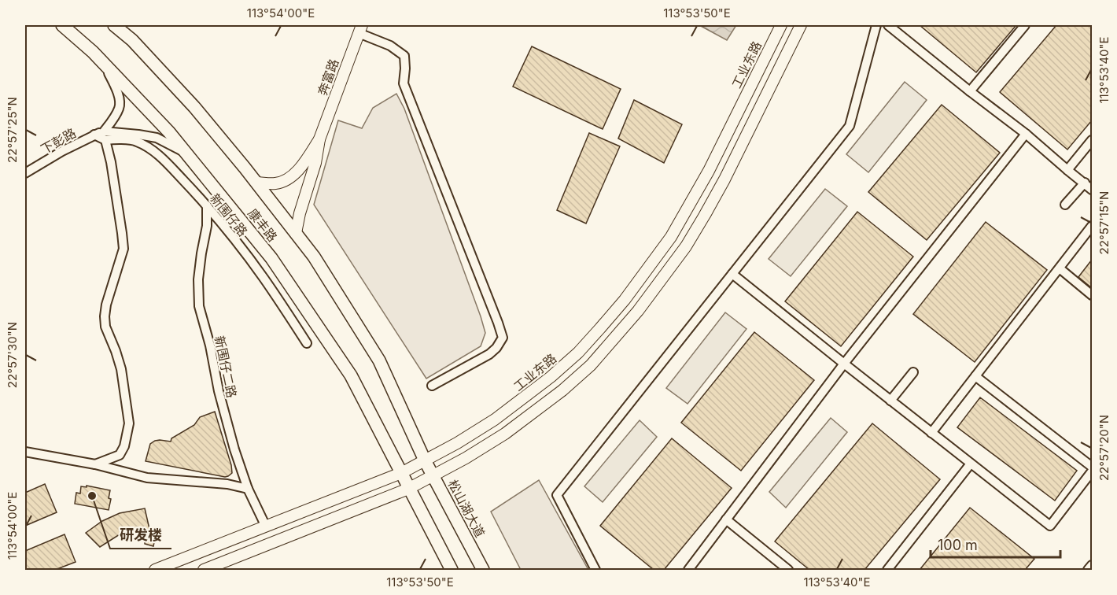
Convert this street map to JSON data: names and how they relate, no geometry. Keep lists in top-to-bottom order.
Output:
{
  "streets": {
    "main road": [
      "工业东路",
      "奔富路",
      "康丰路",
      "松山湖大道"
    ],
    "street": ["下彭路", "新围仔路", "新围仔二路"]
  },
  "crossings": [
    ["工业东路", "康丰路"],
    ["工业东路", "新围仔二路"],
    ["工业东路", "松山湖大道"],
    ["下彭路", "新围仔路"],
    ["下彭路", "康丰路"],
    ["新围仔路", "新围仔二路"],
    ["康丰路", "松山湖大道"]
  ],
  "places": ["研发楼"],
  "scale_bar": "100 m",
  "coordinates": [
    "113°54'00\"E",
    "113°53'50\"E",
    "113°53'40\"E",
    "22°57'25\"N",
    "22°57'15\"N",
    "22°57'30\"N",
    "22°57'20\"N"
  ]
}
